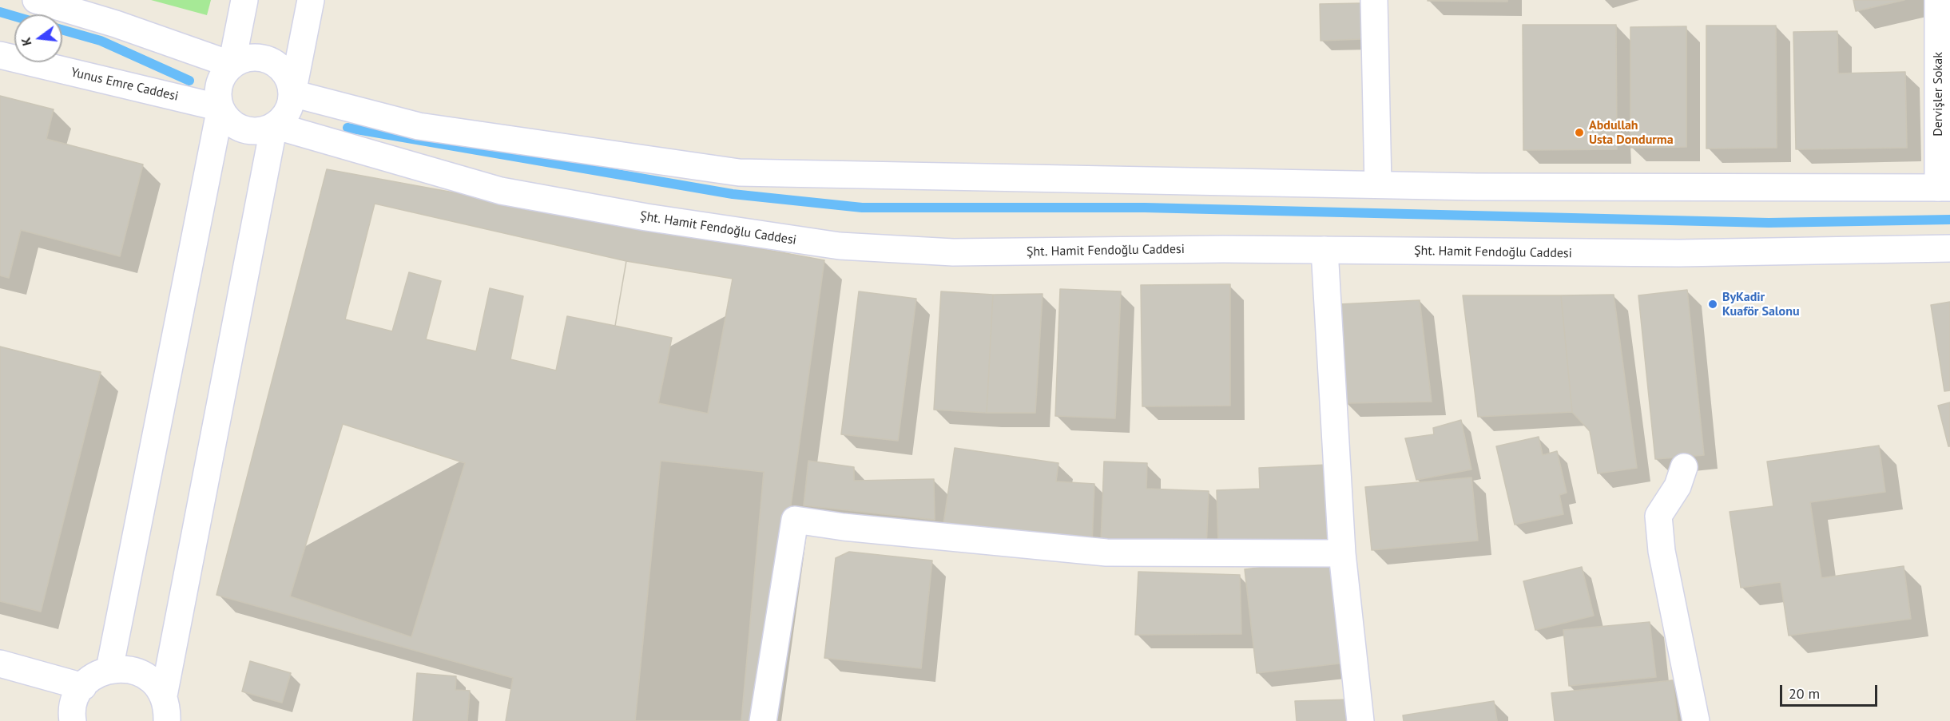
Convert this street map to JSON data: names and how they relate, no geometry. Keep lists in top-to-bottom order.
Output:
{
  "streets": {
    "main road": ["Yunus Emre Caddesi", "Dervişler Sokak", "Şht. Hamit Fendoğlu Caddesi"]
  },
  "crossings": [
    ["Yunus Emre Caddesi", "Şht. Hamit Fendoğlu Caddesi"]
  ],
  "places": ["Abdullah Usta Dondurma", "ByKadir Kuaför Salonu"],
  "scale_bar": "20 m",
  "north": "left"
}
